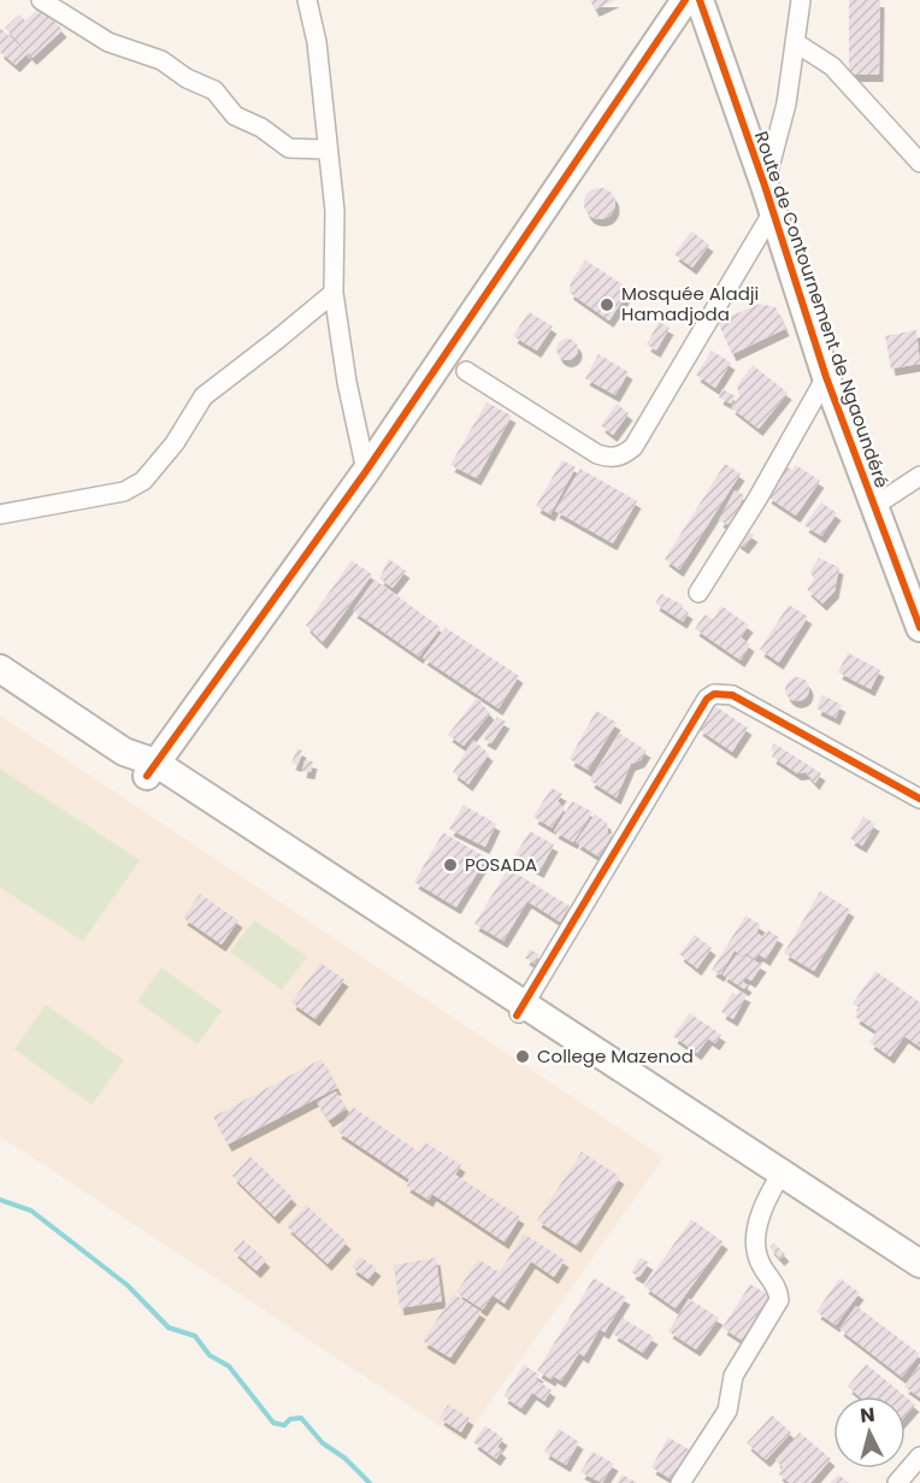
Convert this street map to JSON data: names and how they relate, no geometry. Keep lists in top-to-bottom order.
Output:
{
  "streets": {
    "street": ["Route de Contournement de Ngaoundéré"]
  },
  "places": ["Mosquée Aladji Hamadjoda", "POSADA", "College Mazenod"],
  "north": "top"
}
